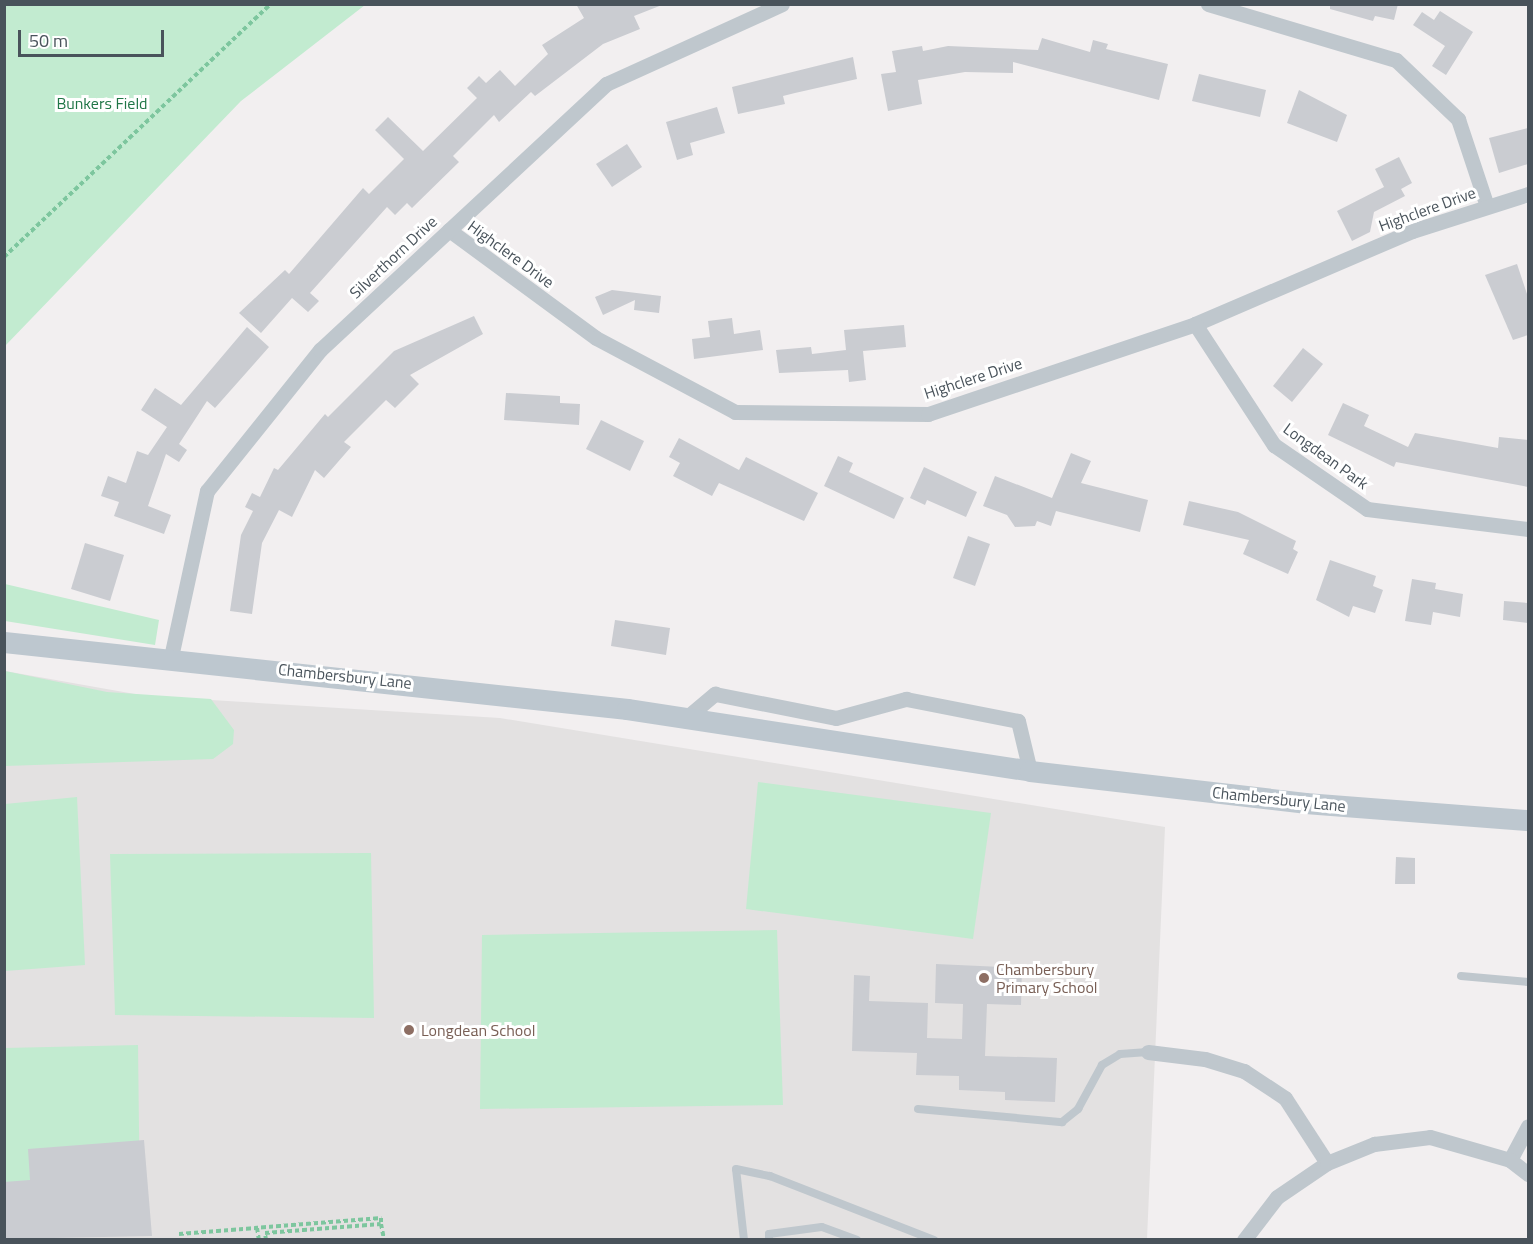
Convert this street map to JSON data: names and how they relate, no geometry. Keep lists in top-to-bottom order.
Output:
{
  "streets": {
    "street": [
      "Highclere Drive",
      "Silverthorn Drive",
      "Longdean Park",
      "Chambersbury Lane"
    ]
  },
  "crossings": [
    ["Highclere Drive", "Silverthorn Drive"],
    ["Highclere Drive", "Longdean Park"],
    ["Silverthorn Drive", "Chambersbury Lane"]
  ],
  "parks": ["Bunkers Field"],
  "places": ["Chambersbury Primary School", "Longdean School"],
  "scale_bar": "50 m"
}
